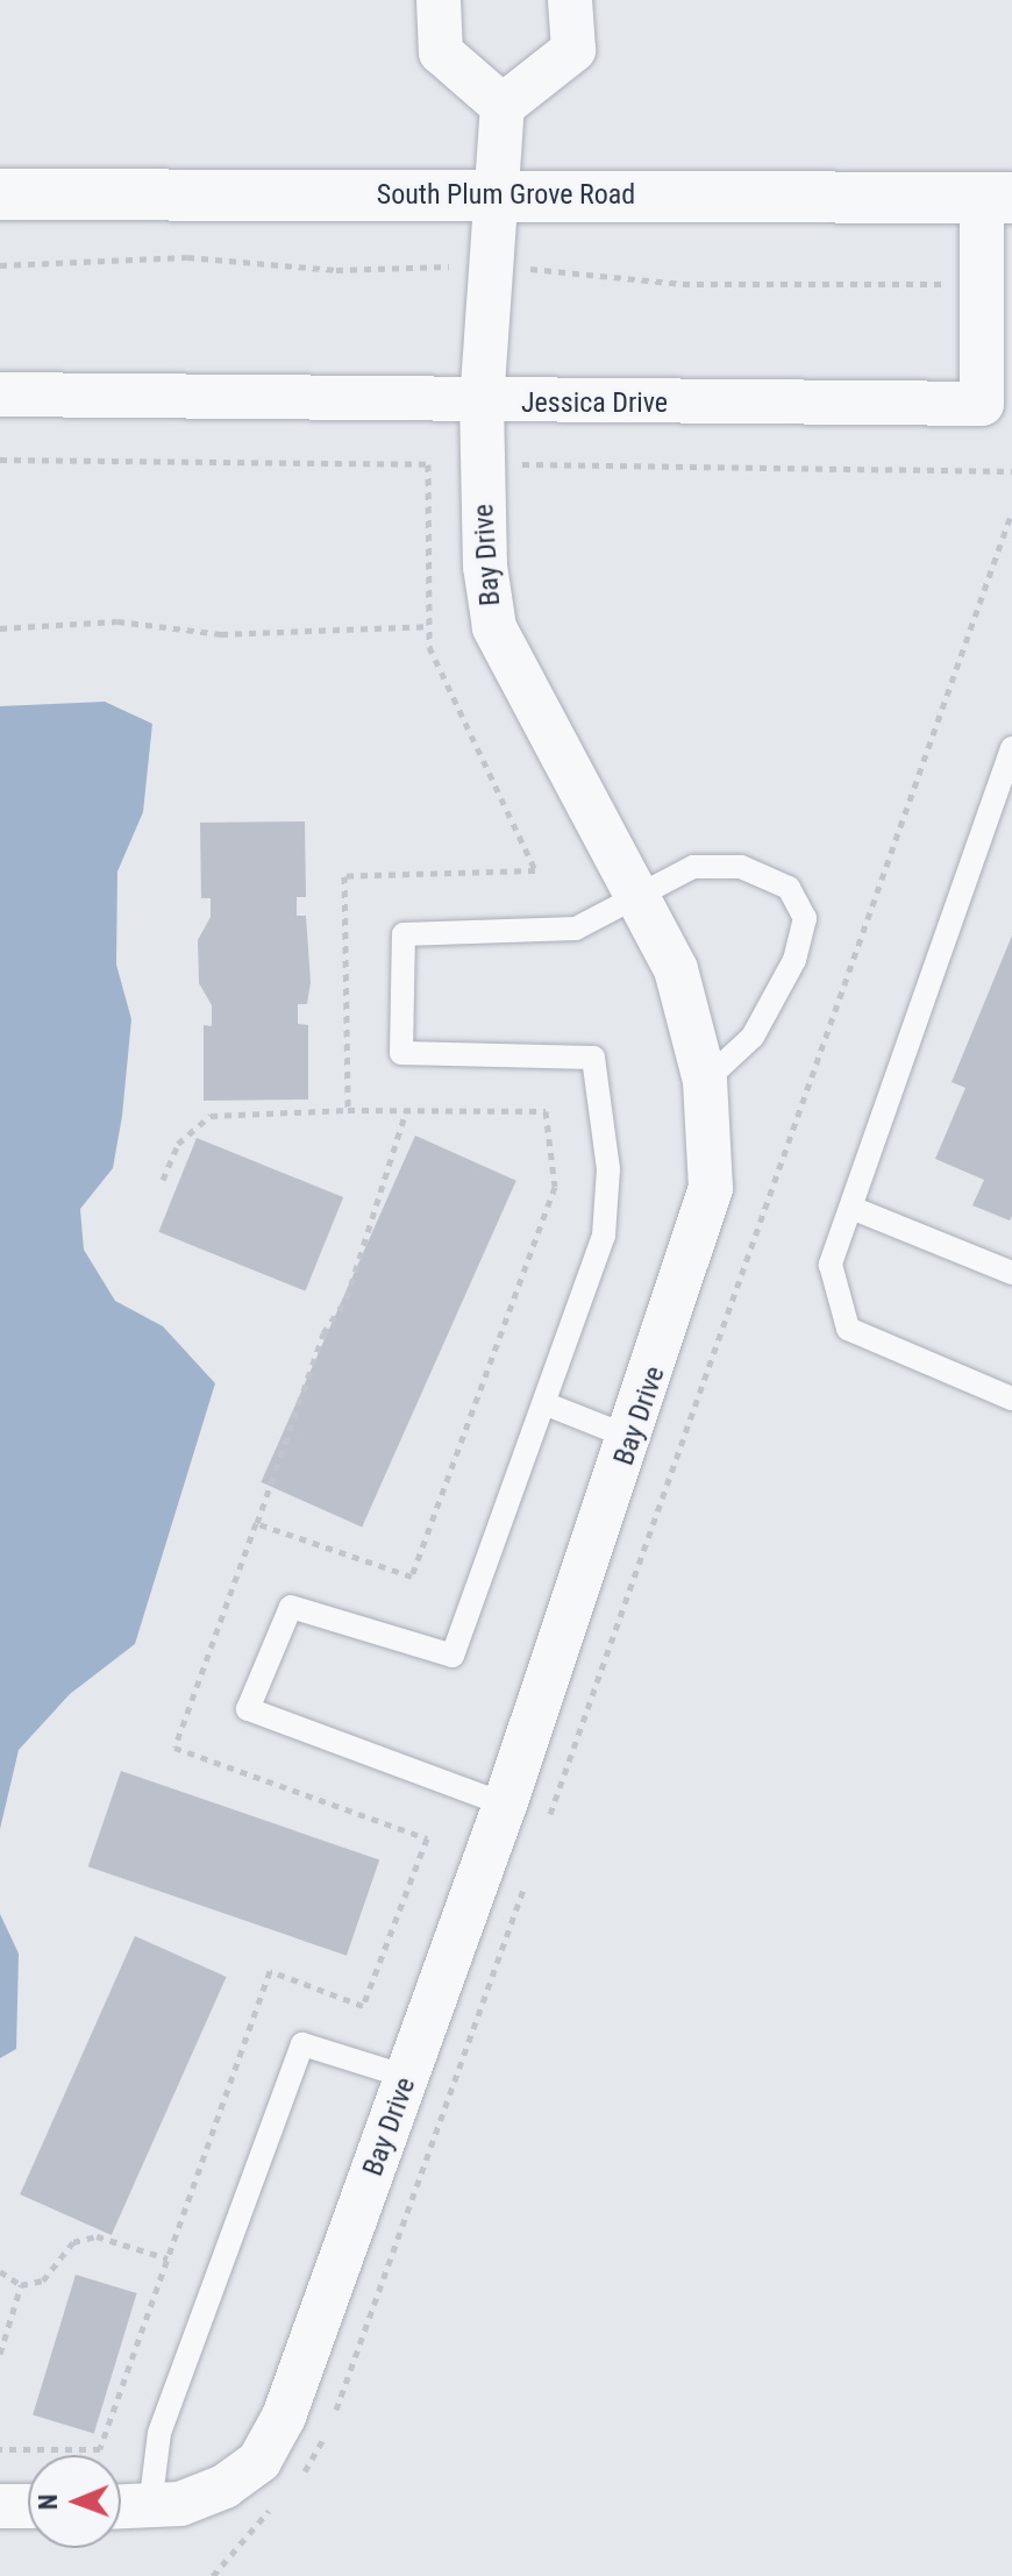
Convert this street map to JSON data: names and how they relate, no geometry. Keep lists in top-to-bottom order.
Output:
{
  "streets": {
    "street": ["South Plum Grove Road", "Jessica Drive", "Bay Drive"]
  },
  "crossings": [
    ["South Plum Grove Road", "Jessica Drive"],
    ["South Plum Grove Road", "Bay Drive"],
    ["Jessica Drive", "Bay Drive"]
  ],
  "north": "left"
}
